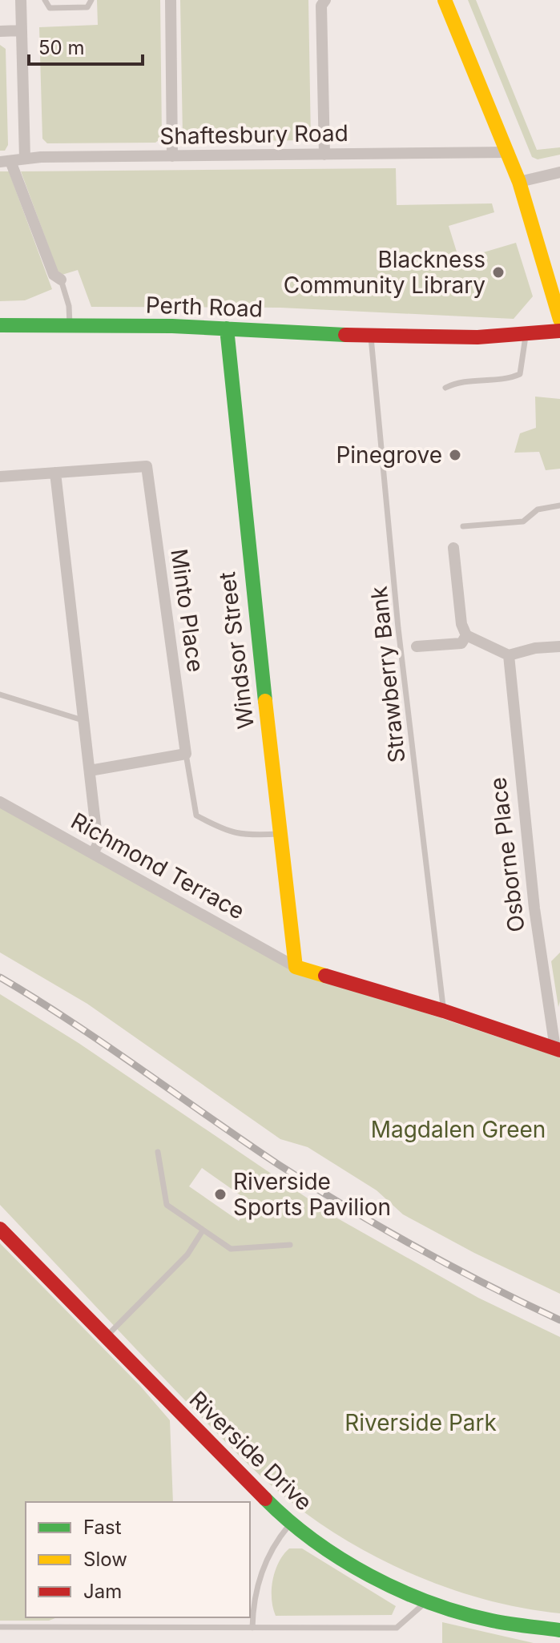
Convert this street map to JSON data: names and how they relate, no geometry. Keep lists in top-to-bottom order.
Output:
{
  "streets": {
    "street": [
      "Shaftesbury Road",
      "Perth Road",
      "Minto Place",
      "Windsor Street",
      "Osborne Place",
      "Richmond Terrace",
      "Riverside Drive"
    ],
    "lane": ["Strawberry Bank"]
  },
  "crossings": [
    ["Perth Road", "Windsor Street"],
    ["Perth Road", "Strawberry Bank"],
    ["Windsor Street", "Richmond Terrace"]
  ],
  "parks": ["Magdalen Green", "Riverside Park"],
  "places": ["Blackness Community Library", "Pinegrove", "Riverside Sports Pavilion"],
  "legend": ["Fast", "Slow", "Jam"],
  "scale_bar": "50 m"
}
